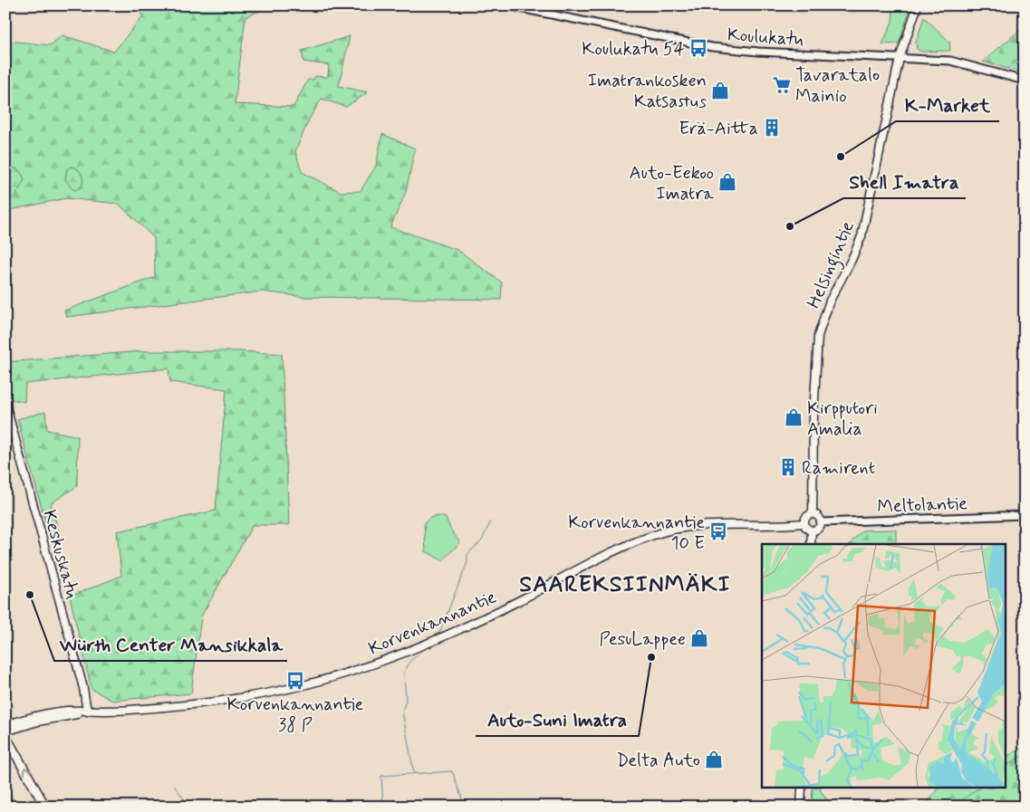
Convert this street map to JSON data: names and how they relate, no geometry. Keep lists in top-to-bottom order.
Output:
{
  "streets": {
    "main road": ["Helsingintie", "Keskuskatu", "Korvenkannantie"],
    "street": ["Koulukatu", "Meltolantie"]
  },
  "crossings": [
    ["Koulukatu", "Helsingintie"],
    ["Helsingintie", "Meltolantie"],
    ["Helsingintie", "Korvenkannantie"],
    ["Meltolantie", "Korvenkannantie"],
    ["Keskuskatu", "Korvenkannantie"]
  ],
  "districts": ["SAAREKSIINMÄKI"],
  "places": {
    "bus stop": ["Koulukatu 54", "Korvenkannantie 10 E", "Korvenkannantie 38 P"],
    "supermarket": ["Tavaratalo Mainio"],
    "shop": [
      "Imatrankosken Katsastus",
      "Auto-Eekoo Imatra",
      "Kirpputori Amalia",
      "PesuLappee",
      "Delta Auto"
    ],
    "building": ["Erä-Aitta", "Ramirent"],
    "other": [
      "K-Market",
      "Shell Imatra",
      "Würth Center Mansikkala",
      "Auto-Suni Imatra"
    ]
  }
}
